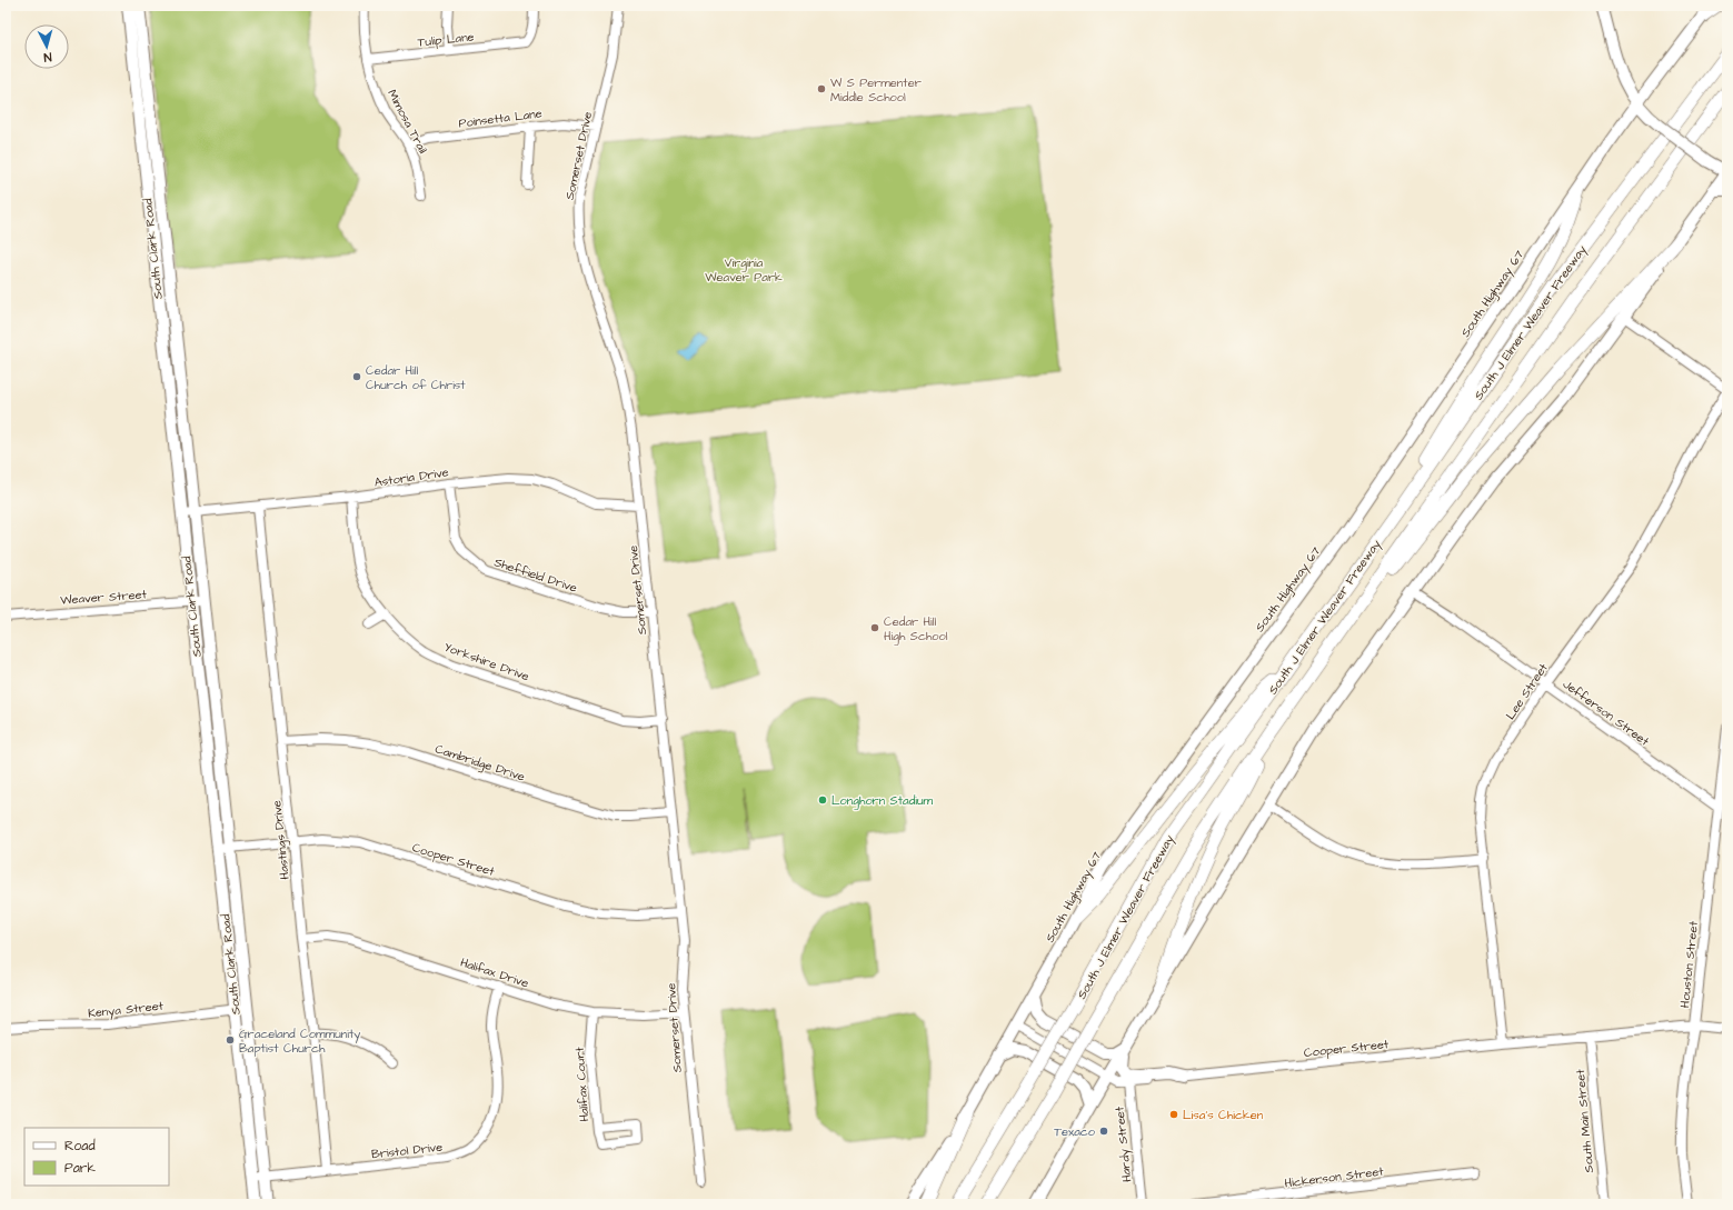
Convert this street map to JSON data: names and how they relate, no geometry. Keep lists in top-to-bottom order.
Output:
{
  "streets": {
    "highway": ["South J Elmer Weaver Freeway"],
    "main road": ["South Clark Road", "South Highway 67"],
    "street": [
      "Tulip Lane",
      "Poinsetta Lane",
      "Mimosa Trail",
      "Somerset Drive",
      "Astoria Drive",
      "Sheffield Drive",
      "Weaver Street",
      "Yorkshire Drive",
      "Lee Street",
      "Jefferson Street",
      "Cambridge Drive",
      "Hastings Drive",
      "Cooper Street",
      "Houston Street",
      "Halifax Drive",
      "Kenya Street",
      "Halifax Court",
      "South Main Street",
      "Hardy Street",
      "Bristol Drive",
      "Hickerson Street"
    ]
  },
  "crossings": [
    ["Tulip Lane", "Mimosa Trail"],
    ["Poinsetta Lane", "Mimosa Trail"],
    ["Poinsetta Lane", "Somerset Drive"],
    ["Somerset Drive", "Astoria Drive"],
    ["Somerset Drive", "Sheffield Drive"],
    ["Somerset Drive", "Yorkshire Drive"],
    ["Somerset Drive", "Cambridge Drive"],
    ["Somerset Drive", "Cooper Street"],
    ["Somerset Drive", "Halifax Drive"],
    ["South Clark Road", "Astoria Drive"],
    ["South Clark Road", "Weaver Street"],
    ["South Clark Road", "Cooper Street"],
    ["South Clark Road", "Kenya Street"],
    ["South Clark Road", "Bristol Drive"],
    ["South Highway 67", "Cooper Street"],
    ["Astoria Drive", "Sheffield Drive"],
    ["Astoria Drive", "Yorkshire Drive"],
    ["Astoria Drive", "Hastings Drive"],
    ["Lee Street", "Jefferson Street"],
    ["Lee Street", "Cooper Street"],
    ["Jefferson Street", "Houston Street"],
    ["Cambridge Drive", "Hastings Drive"],
    ["Hastings Drive", "Cooper Street"],
    ["Hastings Drive", "Halifax Drive"],
    ["Hastings Drive", "Bristol Drive"],
    ["Cooper Street", "Houston Street"],
    ["Cooper Street", "South Main Street"],
    ["Cooper Street", "Hardy Street"],
    ["Halifax Drive", "Halifax Court"],
    ["Halifax Drive", "Bristol Drive"]
  ],
  "parks": ["Virginia Weaver Park"],
  "places": [
    "W S Permenter Middle School",
    "Cedar Hill Church of Christ",
    "Cedar Hill High School",
    "Longhorn Stadium",
    "Graceland Community Baptist Church",
    "Lisa's Chicken",
    "Texaco"
  ],
  "legend": ["Road", "Park"],
  "north": "bottom"
}
